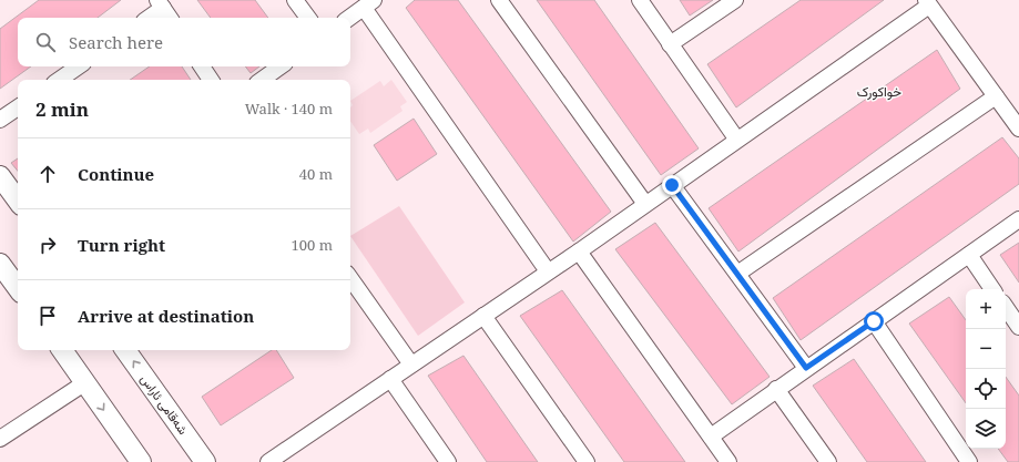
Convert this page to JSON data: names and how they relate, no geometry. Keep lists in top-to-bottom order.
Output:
{
  "streets": {
    "street": ["شەقامی ئاراس"]
  },
  "districts": ["خواکورک"],
  "page": {
    "search": "Search here",
    "heading": ["2 min", "Walk · 140 m"],
    "list": [
      ["Continue", "40 m"],
      ["Turn right", "100 m"],
      "Arrive at destination"
    ],
    "map_buttons": ["+", "−"]
  }
}
